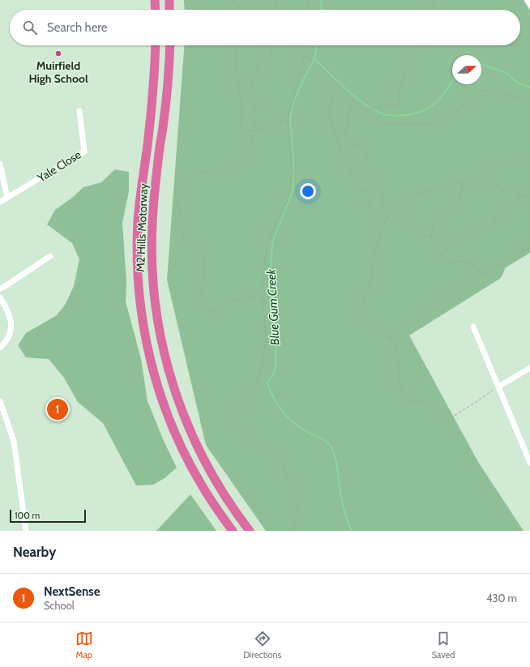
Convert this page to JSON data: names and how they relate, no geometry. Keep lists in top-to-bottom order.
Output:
{
  "streets": {
    "highway": ["M2 Hills Motorway"],
    "street": ["Yale Close"]
  },
  "water": ["Blue Gum Creek"],
  "places": ["Muirfield High School"],
  "scale_bar": "100 m",
  "north": "right",
  "page": {
    "search": "Search here",
    "pins": "1",
    "scale": "100 m",
    "heading": "Nearby",
    "list": [
      {
        "mark": "1",
        "name": "NextSense",
        "note": "School",
        "value": "430 m"
      }
    ],
    "nav": ["Map", "Directions", "Saved"]
  }
}
